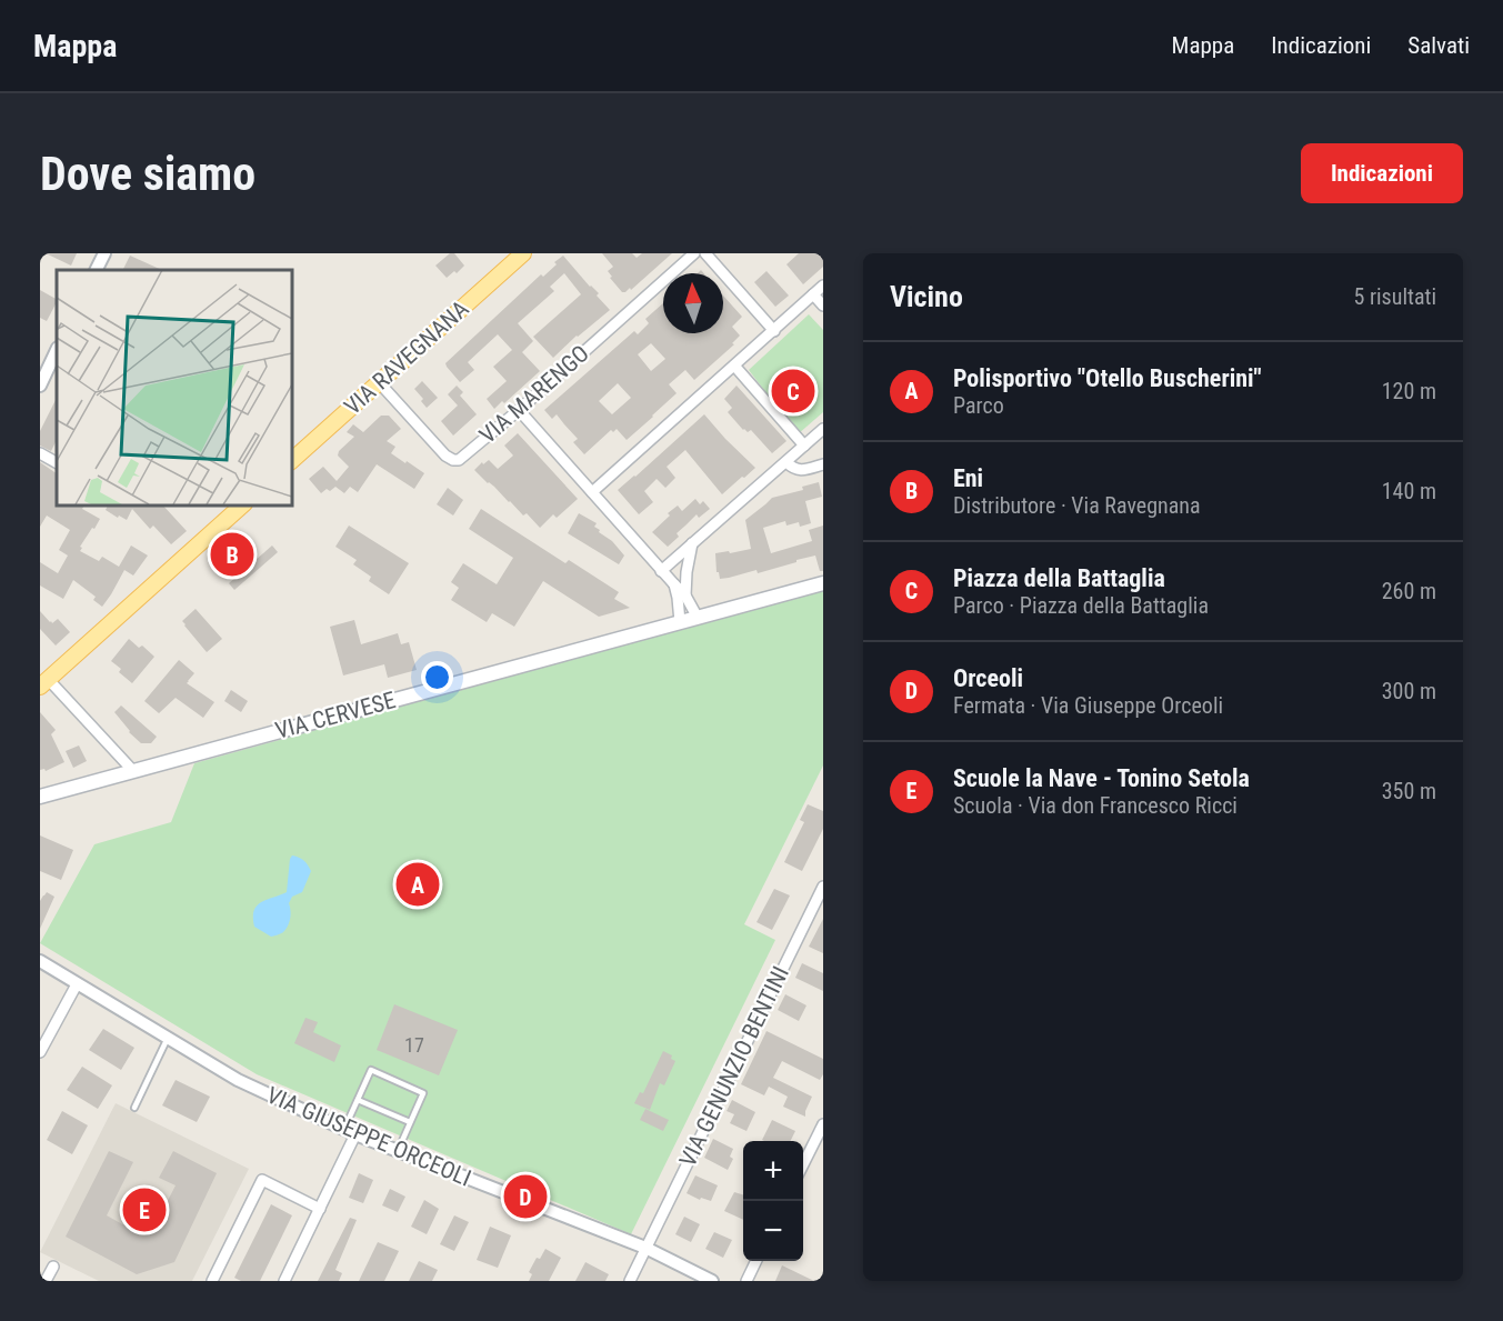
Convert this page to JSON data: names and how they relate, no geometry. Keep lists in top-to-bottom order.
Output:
{
  "streets": {
    "main road": ["VIA RAVEGNANA", "VIA CERVESE"],
    "street": ["VIA MARENGO", "VIA GENUNZIO BENTINI", "VIA GIUSEPPE ORCEOLI"]
  },
  "crossings": [
    ["VIA RAVEGNANA", "VIA MARENGO"],
    ["VIA GENUNZIO BENTINI", "VIA GIUSEPPE ORCEOLI"]
  ],
  "house_numbers": ["17"],
  "north": "top",
  "page": {
    "header": "Mappa",
    "nav": ["Mappa", "Indicazioni", "Salvati"],
    "buttons": "Indicazioni",
    "title": "Dove siamo",
    "heading": ["Vicino", "5 risultati"],
    "list": [
      {
        "mark": "A",
        "name": "Polisportivo \"Otello Buscherini\"",
        "note": "Parco",
        "value": "120 m"
      },
      {
        "mark": "B",
        "name": "Eni",
        "note": "Distributore · Via Ravegnana",
        "value": "140 m"
      },
      {
        "mark": "C",
        "name": "Piazza della Battaglia",
        "note": "Parco · Piazza della Battaglia",
        "value": "260 m"
      },
      {
        "mark": "D",
        "name": "Orceoli",
        "note": "Fermata · Via Giuseppe Orceoli",
        "value": "300 m"
      },
      {
        "mark": "E",
        "name": "Scuole la Nave - Tonino Setola",
        "note": "Scuola · Via don Francesco Ricci",
        "value": "350 m"
      }
    ],
    "pins": [
      "C",
      "B",
      "A",
      "D",
      "E"
    ],
    "map_buttons": ["+", "−"]
  }
}
